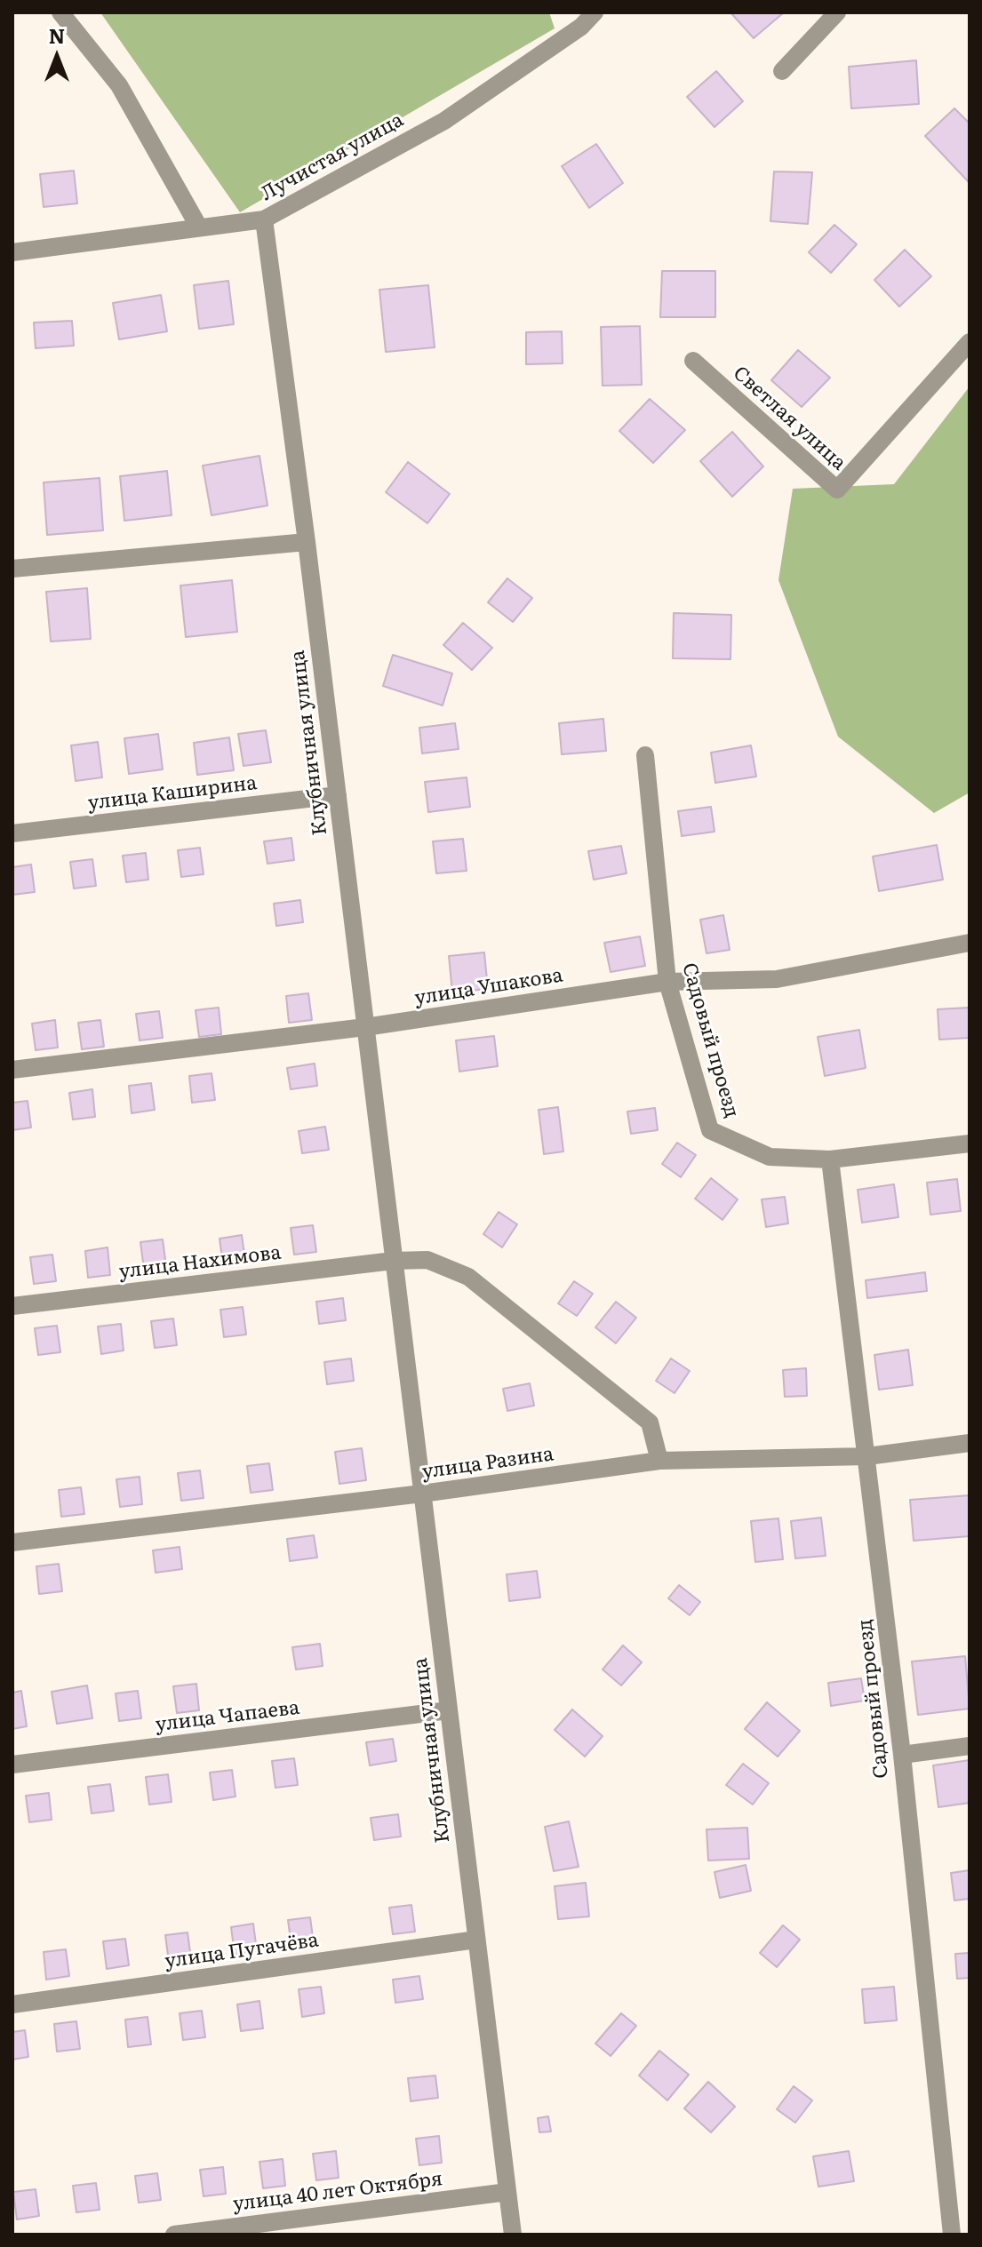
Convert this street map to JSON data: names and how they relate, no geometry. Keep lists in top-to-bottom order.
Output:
{
  "streets": {
    "street": [
      "Лучистая улица",
      "Светлая улица",
      "Клубничная улица",
      "улица Каширина",
      "улица Ушакова",
      "Садовый проезд",
      "улица Нахимова",
      "улица Разина",
      "улица Чапаева",
      "улица Пугачёва",
      "улица 40 лет Октября"
    ]
  },
  "crossings": [
    ["Лучистая улица", "Клубничная улица"],
    ["Клубничная улица", "улица Каширина"],
    ["Клубничная улица", "улица Ушакова"],
    ["Клубничная улица", "улица Нахимова"],
    ["Клубничная улица", "улица Разина"],
    ["Клубничная улица", "улица Чапаева"],
    ["Клубничная улица", "улица Пугачёва"],
    ["Клубничная улица", "улица 40 лет Октября"],
    ["улица Ушакова", "Садовый проезд"],
    ["Садовый проезд", "улица Разина"]
  ],
  "north": "top"
}
